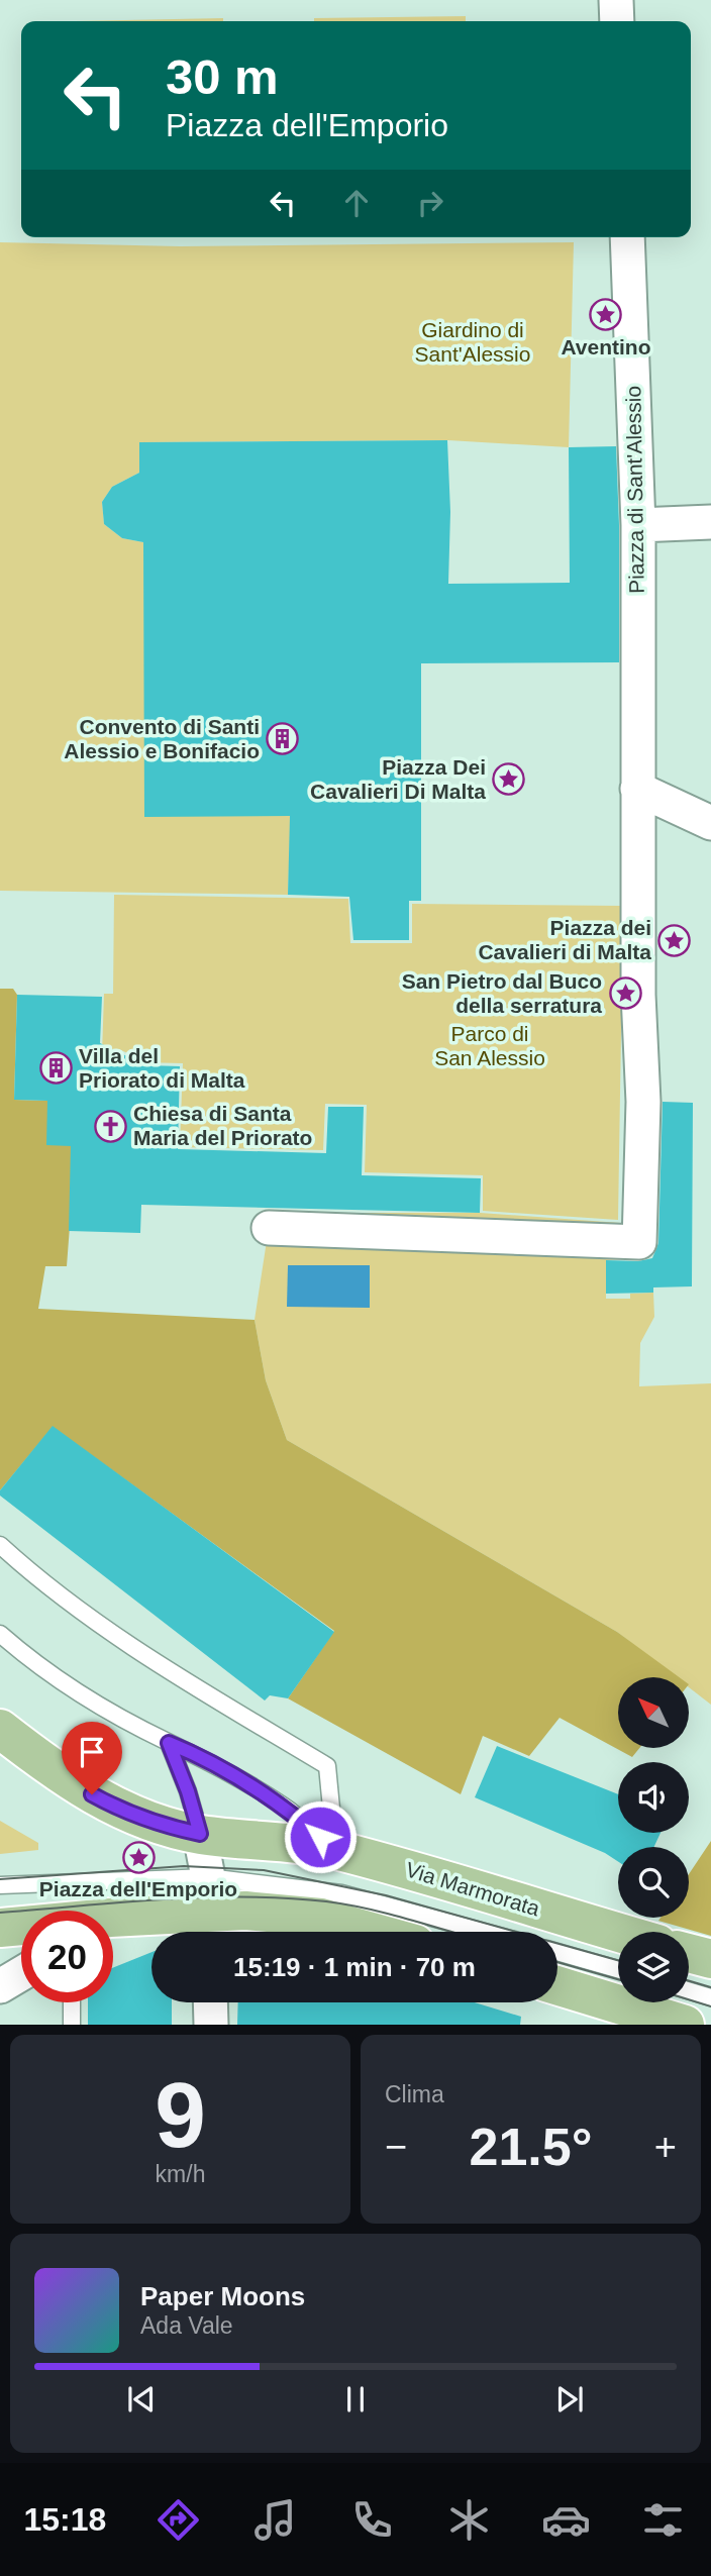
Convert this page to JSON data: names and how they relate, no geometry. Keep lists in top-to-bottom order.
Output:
{
  "streets": {
    "main road": ["Via Marmorata"],
    "street": ["Piazza di Sant'Alessio"]
  },
  "parks": ["Giardino di Sant'Alessio", "Parco di San Alessio"],
  "places": {
    "place": [
      "Aventino",
      "Piazza Dei Cavalieri Di Malta",
      "Piazza dei Cavalieri di Malta",
      "San Pietro dal Buco della serratura",
      "Piazza dell'Emporio"
    ],
    "building": ["Convento di Santi Alessio e Bonifacio", "Villa del Priorato di Malta"],
    "church": ["Chiesa di Santa Maria del Priorato"]
  },
  "north": "top left",
  "page": {
    "turn": ["30 m", "Piazza dell'Emporio"],
    "limit": "20",
    "trip": "15:19 · 1 min · 70 m",
    "tile": [
      ["9", "km/h"],
      "Clima"
    ],
    "heat": ["−", "21.5°", "+"],
    "song": ["Paper Moons", "Ada Vale"],
    "tabs": "15:18"
  }
}
